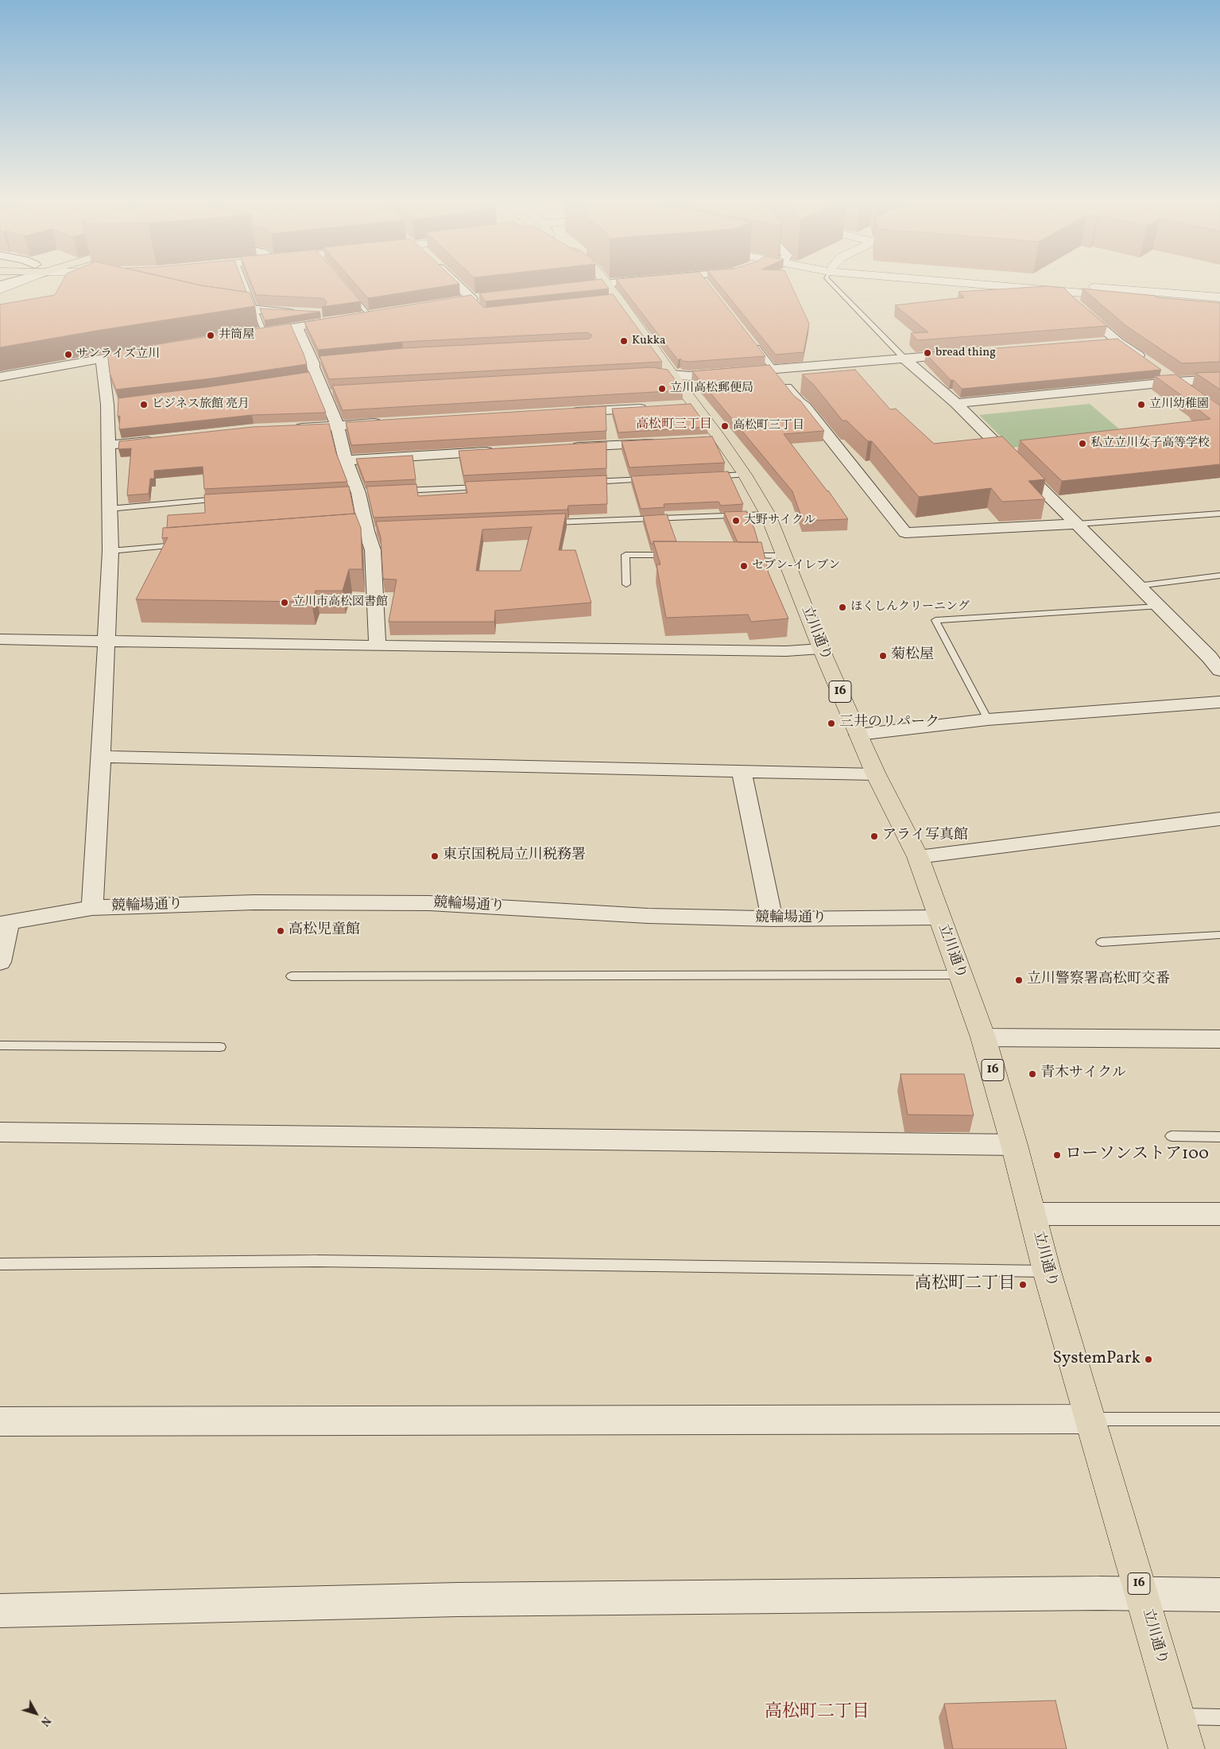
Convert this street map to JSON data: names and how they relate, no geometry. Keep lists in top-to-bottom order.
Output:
{
  "streets": {
    "main road": ["立川通り", "16"],
    "street": ["競輪場通り"]
  },
  "crossings": [
    ["立川通り", "競輪場通り"]
  ],
  "districts": ["高松町三丁目", "高松町二丁目"],
  "places": [
    "井筒屋",
    "Kukka",
    "bread thing",
    "サンライズ立川",
    "立川高松郵便局",
    "ビジネス旅館 亮月",
    "立川幼稚園",
    "高松町三丁目",
    "私立立川女子高等学校",
    "大野サイクル",
    "セブン-イレブン",
    "立川市高松図書館",
    "ほくしんクリーニング",
    "菊松屋",
    "三井のリパーク",
    "アライ写真館",
    "東京国税局立川税務署",
    "高松児童館",
    "立川警察署高松町交番",
    "青木サイクル",
    "ローソンストア100",
    "高松町二丁目",
    "SystemPark"
  ],
  "north": "bottom right"
}
